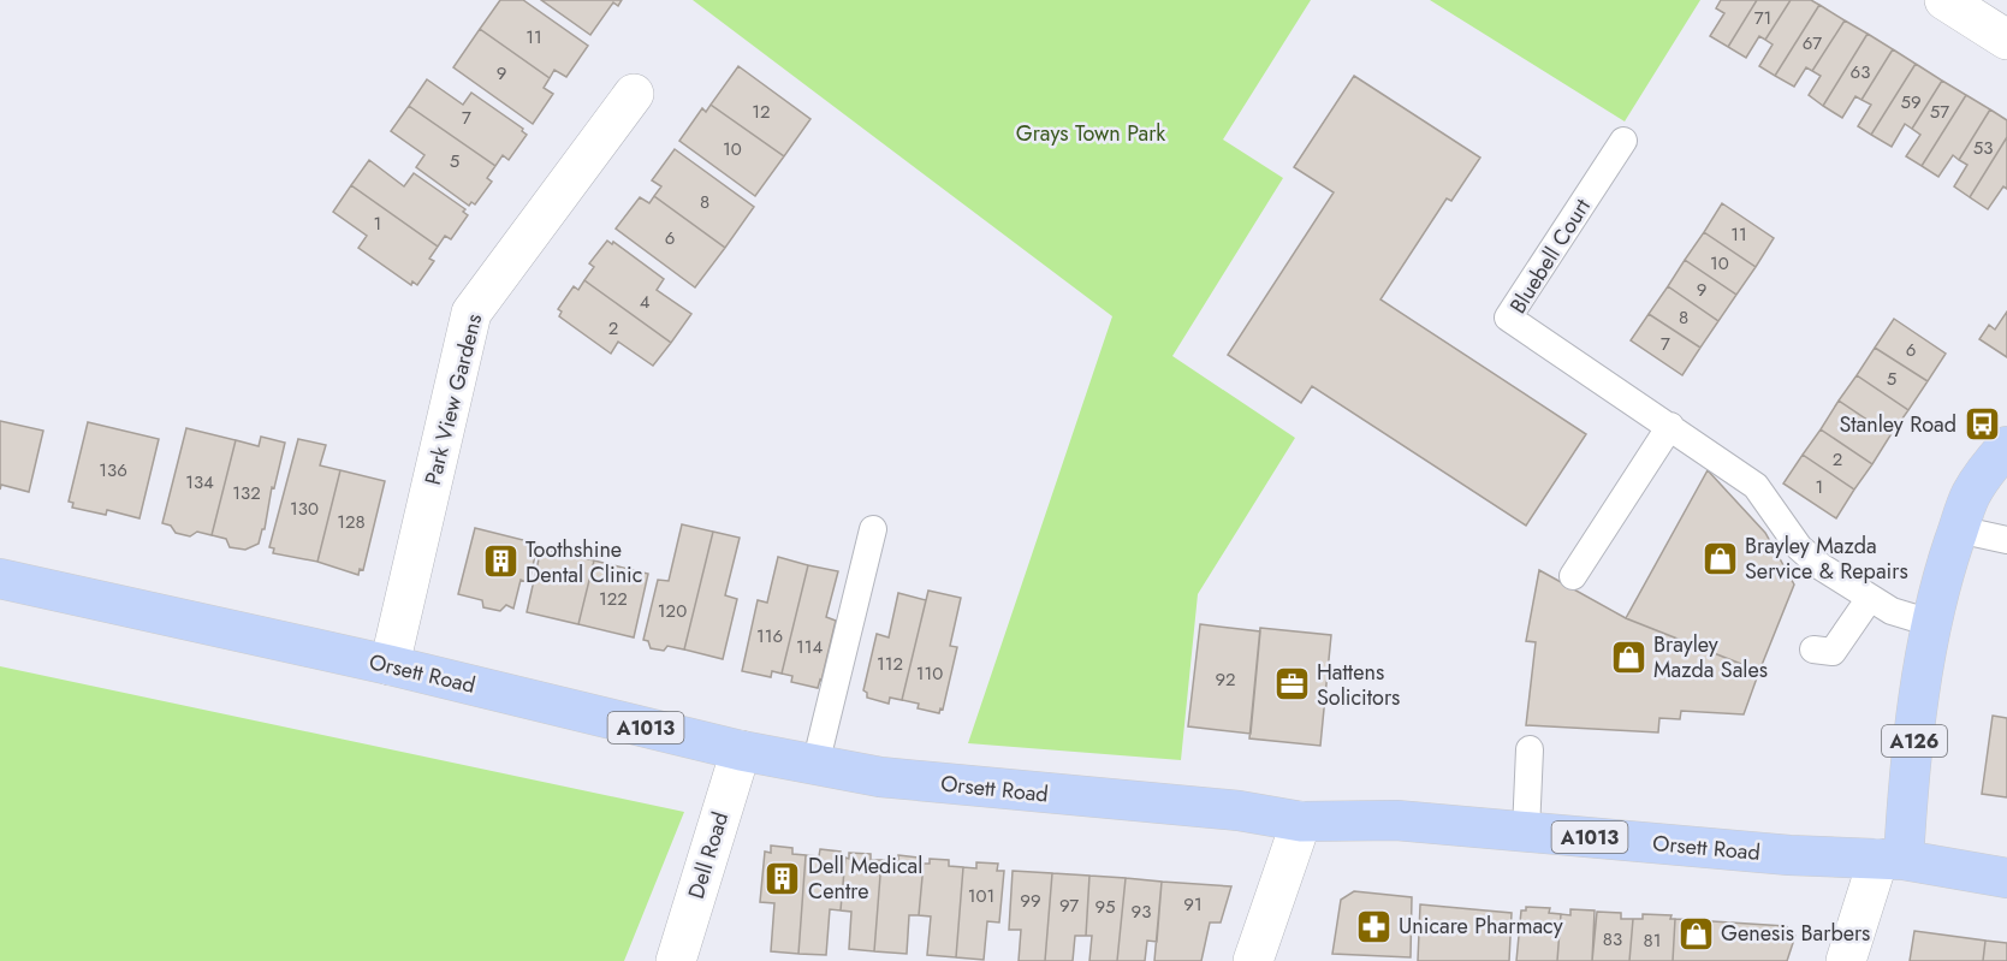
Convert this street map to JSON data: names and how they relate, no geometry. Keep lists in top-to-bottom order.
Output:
{
  "streets": {
    "main road": ["Orsett Road", "A1013", "A126"],
    "street": ["Park View Gardens", "Dell Road"],
    "lane": ["Bluebell Court"]
  },
  "crossings": [
    ["Bluebell Court", "A126"],
    ["Park View Gardens", "Orsett Road"],
    ["Orsett Road", "A126"],
    ["Orsett Road", "Dell Road"]
  ],
  "parks": ["Grays Town Park"],
  "places": {
    "bus stop": ["Stanley Road"],
    "shop": ["Brayley Mazda Service & Repairs", "Brayley Mazda Sales", "Genesis Barbers"],
    "building": ["Toothshine Dental Clinic", "Dell Medical Centre"],
    "office": ["Hattens Solicitors"],
    "pharmacy": ["Unicare Pharmacy"]
  },
  "house_numbers": [
    "71",
    "11",
    "67",
    "63",
    "9",
    "59",
    "12",
    "57",
    "7",
    "53",
    "10",
    "5",
    "8",
    "1",
    "11",
    "6",
    "10",
    "9",
    "4",
    "8",
    "2",
    "7",
    "6",
    "5",
    "2",
    "136",
    "134",
    "1",
    "132",
    "130",
    "128",
    "122",
    "120",
    "116",
    "114",
    "112",
    "110",
    "92",
    "101",
    "99",
    "91",
    "97",
    "95",
    "93",
    "83",
    "81"
  ]
}
